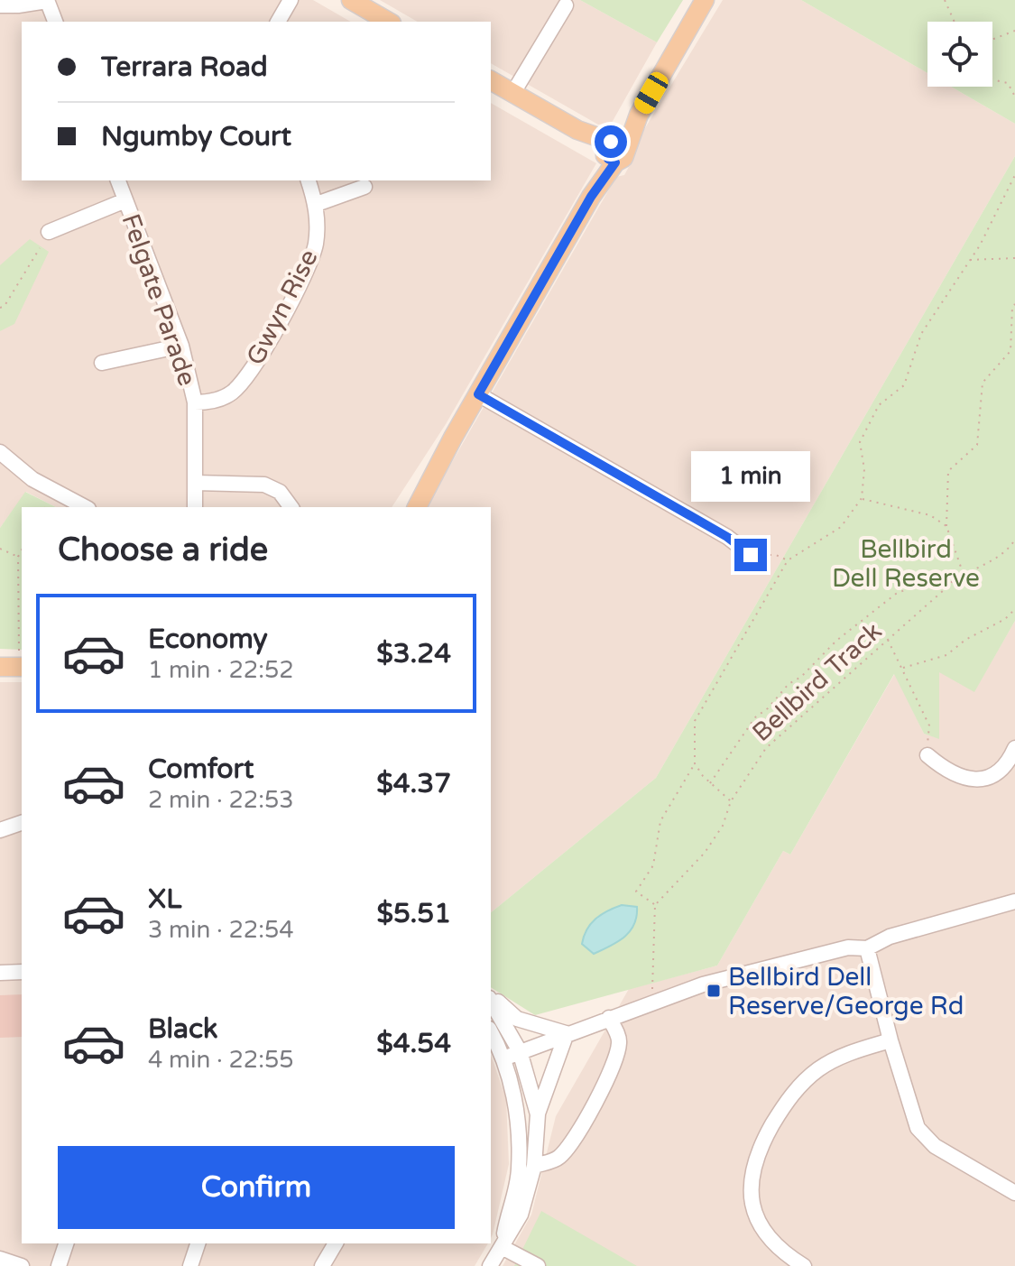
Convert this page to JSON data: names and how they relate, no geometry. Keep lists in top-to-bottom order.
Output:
{
  "streets": {
    "street": ["Felgate Parade", "Gwyn Rise"],
    "path": ["Bellbird Track"]
  },
  "crossings": [
    ["Felgate Parade", "Gwyn Rise"]
  ],
  "parks": ["Bellbird Dell Reserve"],
  "places": {
    "transit": ["Bellbird Dell Reserve/George Rd"]
  },
  "page": {
    "banner": ["Terrara Road", "Ngumby Court"],
    "bubble": "1 min",
    "heading": "Choose a ride",
    "list": [
      {
        "name": "Economy",
        "note": "1 min · 22:52",
        "value": "$3.24"
      },
      {
        "name": "Comfort",
        "note": "2 min · 22:53",
        "value": "$4.37"
      },
      {
        "name": "XL",
        "note": "3 min · 22:54",
        "value": "$5.51"
      },
      {
        "name": "Black",
        "note": "4 min · 22:55",
        "value": "$4.54"
      }
    ],
    "buttons": "Confirm"
  }
}
